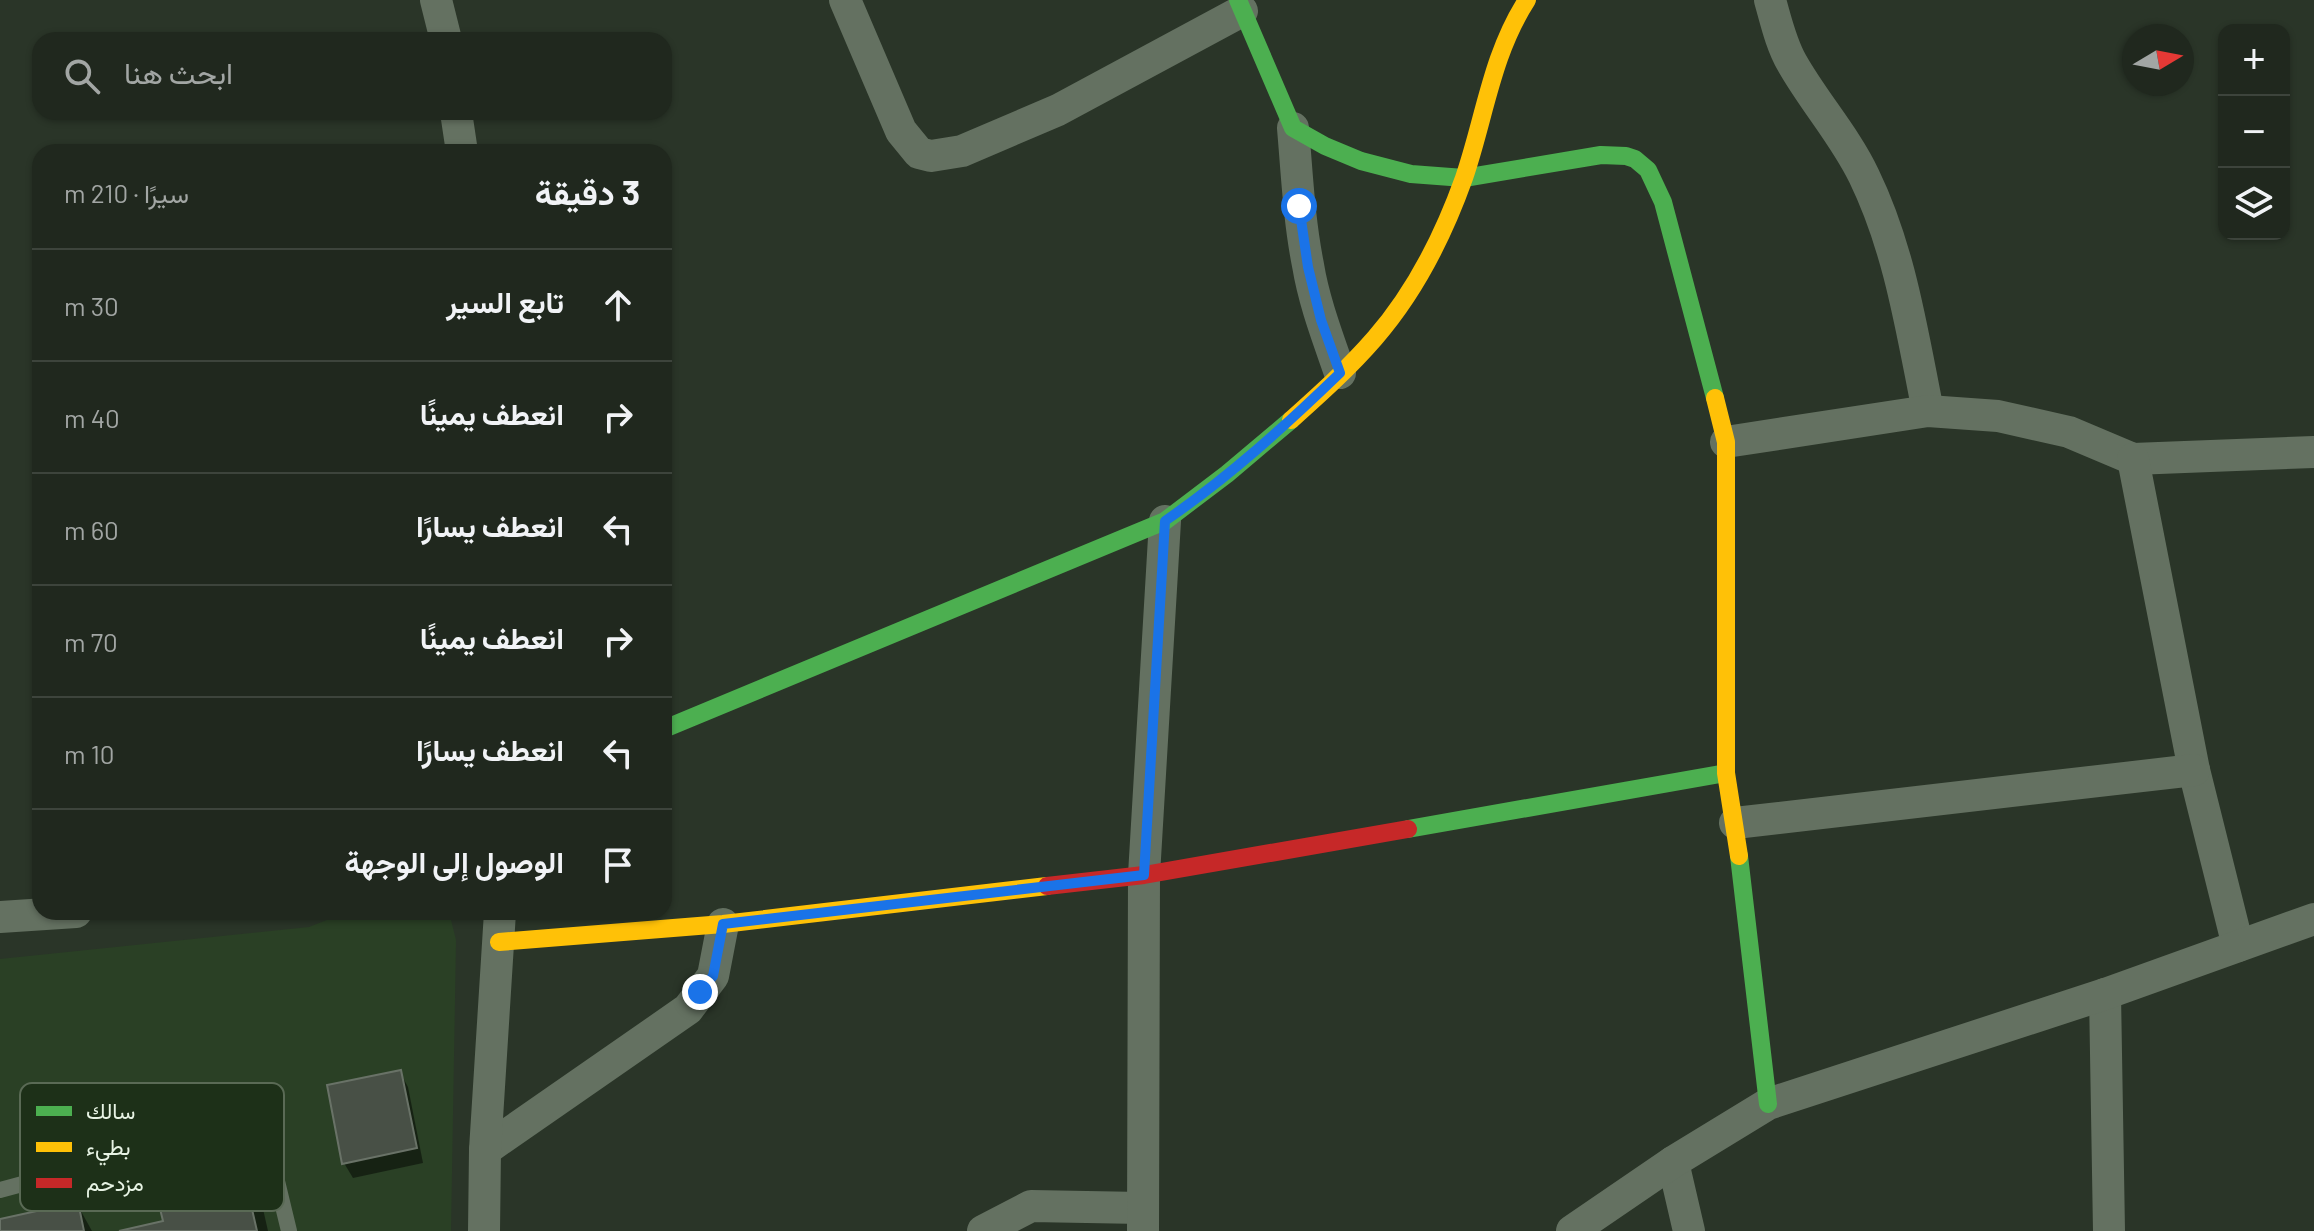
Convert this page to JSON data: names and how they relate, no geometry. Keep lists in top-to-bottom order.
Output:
{
  "legend": ["سالك", "بطيء", "مزدحم"],
  "north": "right",
  "page": {
    "map_buttons": ["+", "−"],
    "search": "ابحث هنا",
    "heading": ["3 دقيقة", "سيرًا · 210 m"],
    "list": [
      ["تابع السير", "30 m"],
      ["انعطف يمينًا", "40 m"],
      ["انعطف يسارًا", "60 m"],
      ["انعطف يمينًا", "70 m"],
      ["انعطف يسارًا", "10 m"],
      "الوصول إلى الوجهة"
    ]
  }
}
